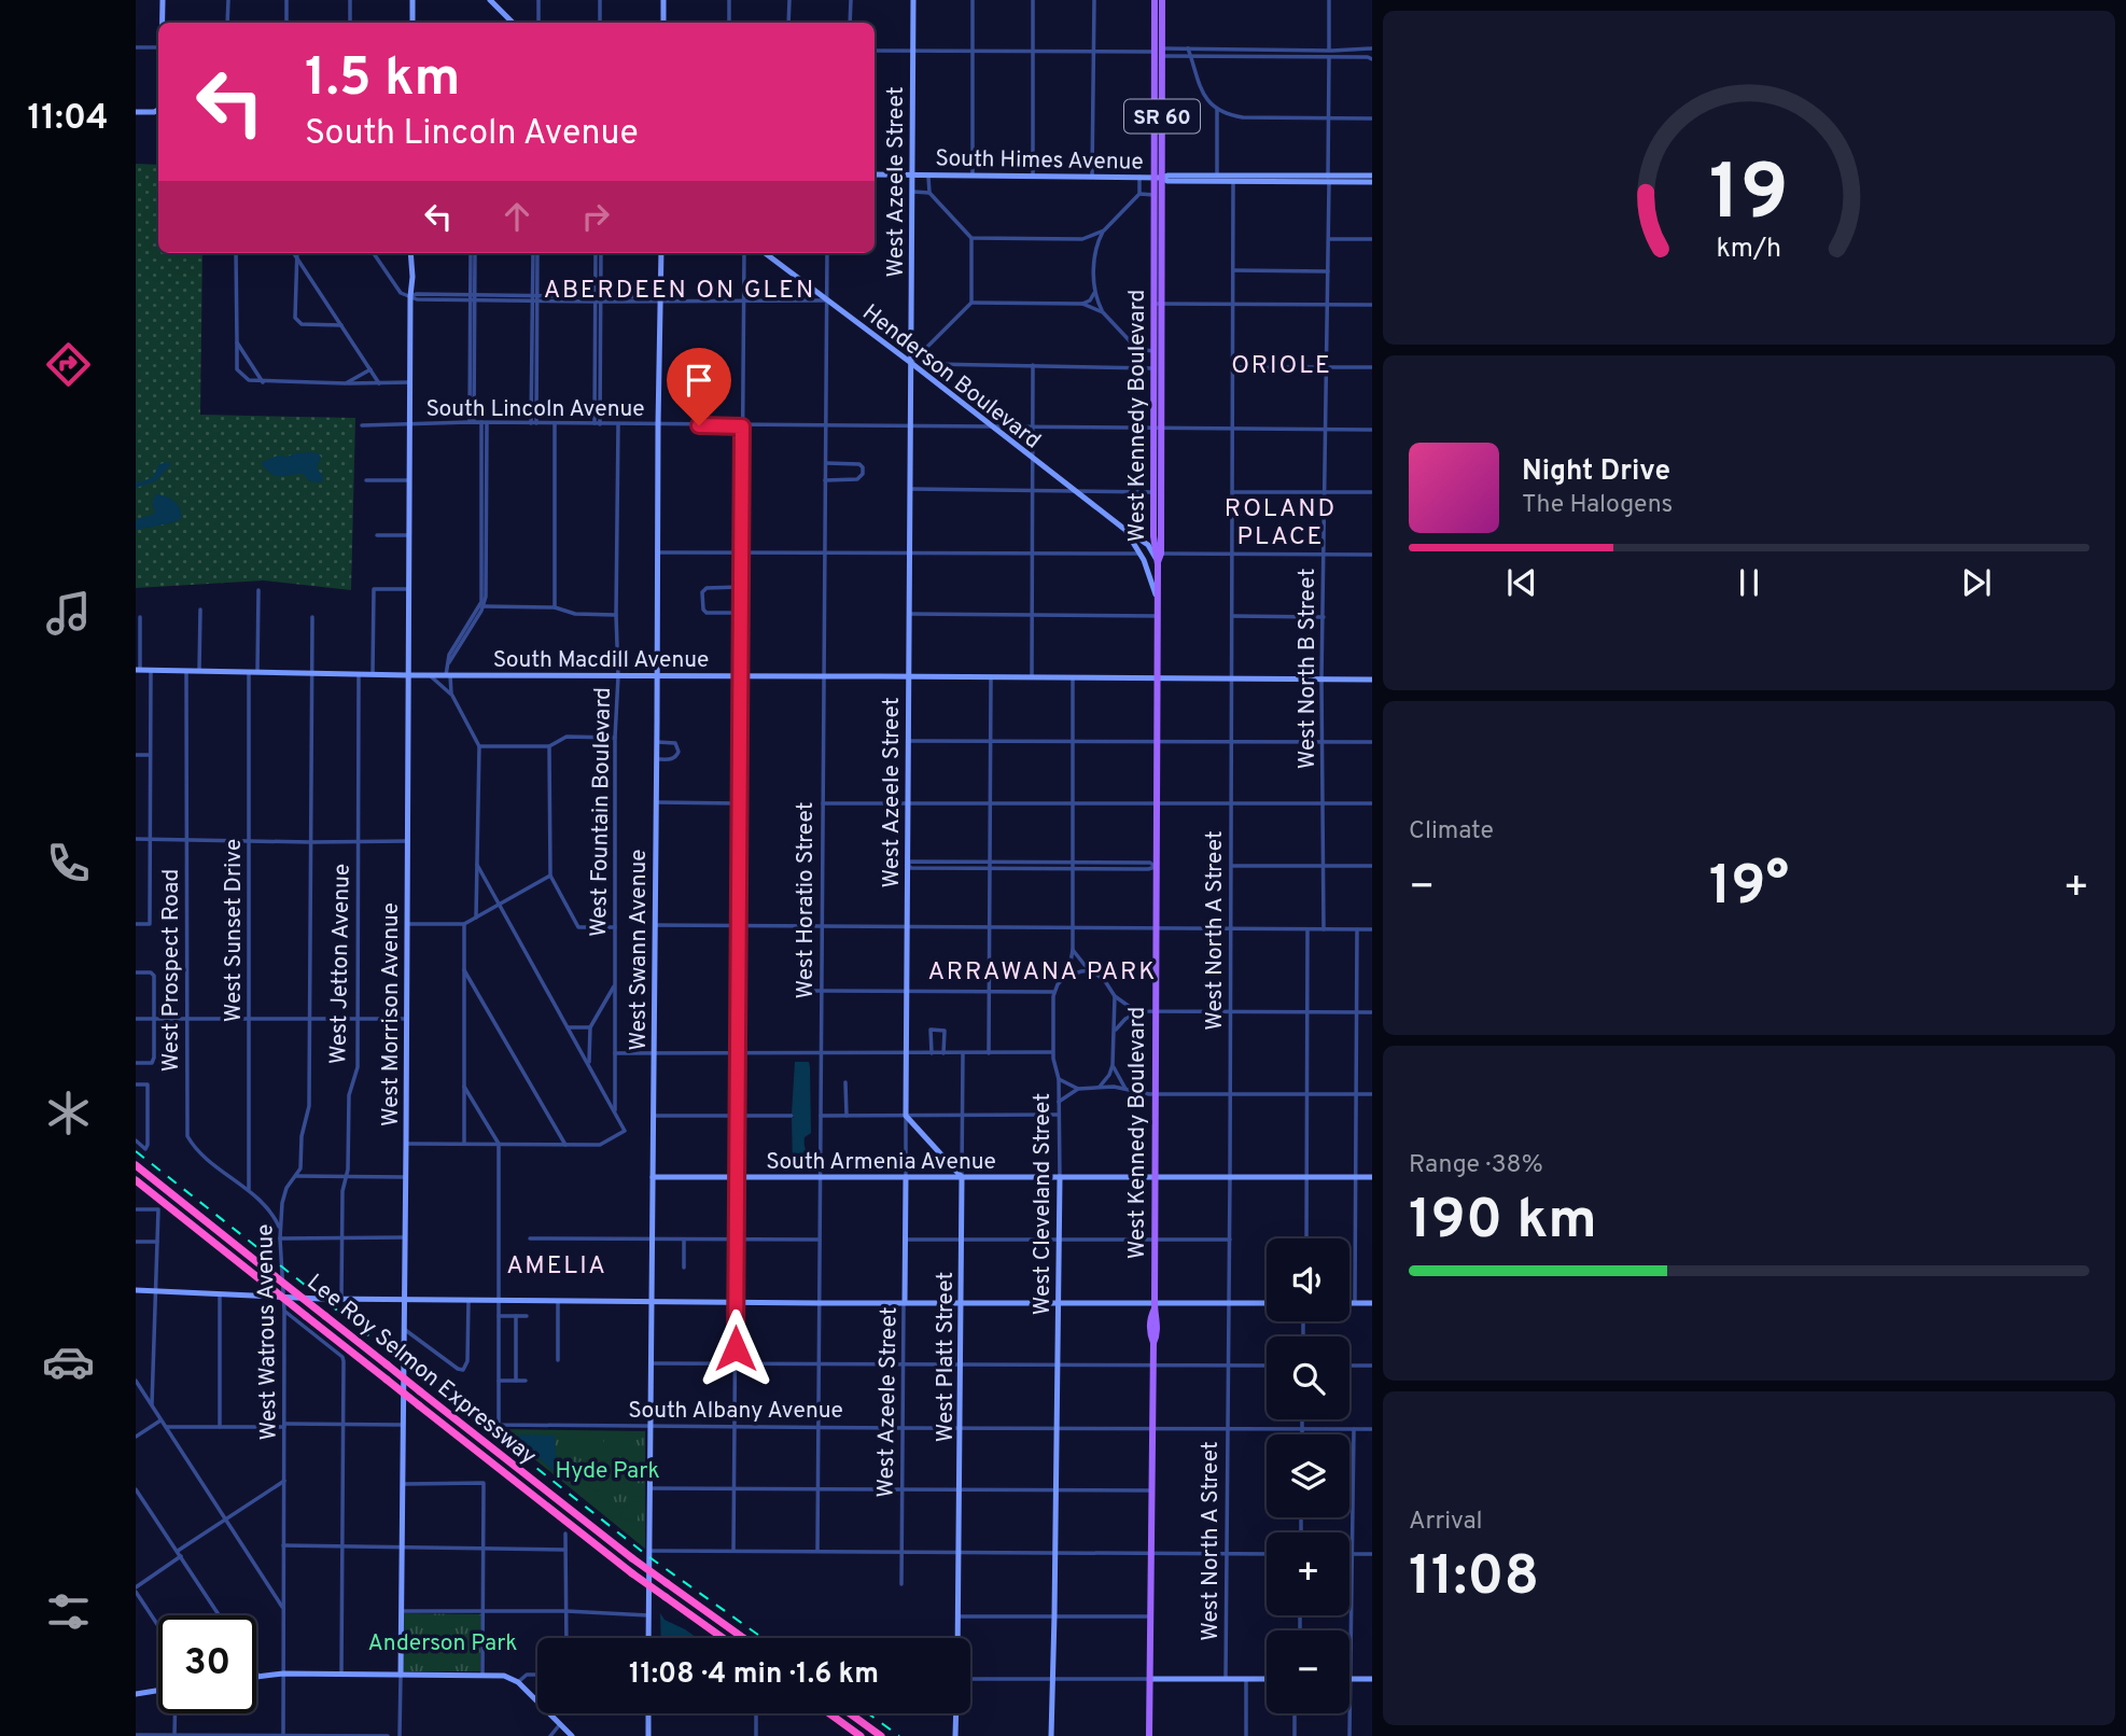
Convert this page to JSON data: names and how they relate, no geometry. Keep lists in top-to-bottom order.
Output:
{
  "streets": {
    "highway": ["Lee Roy Selmon Expressway"],
    "main road": ["SR 60", "West Kennedy Boulevard"],
    "street": [
      "South Himes Avenue",
      "West Azeele Street",
      "Henderson Boulevard",
      "South Lincoln Avenue",
      "South Macdill Avenue",
      "West North B Street",
      "West Fountain Boulevard",
      "West Horatio Street",
      "West Sunset Drive",
      "West North A Street",
      "West Swann Avenue",
      "West Jetton Avenue",
      "West Prospect Road",
      "West Morrison Avenue",
      "South Armenia Avenue",
      "West Cleveland Street",
      "West Watrous Avenue",
      "West Platt Street",
      "South Albany Avenue"
    ]
  },
  "crossings": [
    ["SR 60", "Henderson Boulevard"],
    ["SR 60", "West Kennedy Boulevard"],
    ["South Himes Avenue", "West Azeele Street"],
    ["South Himes Avenue", "West Kennedy Boulevard"],
    ["West Azeele Street", "Henderson Boulevard"],
    ["West Azeele Street", "South Lincoln Avenue"],
    ["West Azeele Street", "South Macdill Avenue"],
    ["West Azeele Street", "South Armenia Avenue"],
    ["West Azeele Street", "South Albany Avenue"],
    ["Henderson Boulevard", "South Lincoln Avenue"],
    ["Henderson Boulevard", "West Kennedy Boulevard"],
    ["Henderson Boulevard", "West Horatio Street"],
    ["South Lincoln Avenue", "West Kennedy Boulevard"],
    ["South Lincoln Avenue", "West North B Street"],
    ["South Lincoln Avenue", "West Fountain Boulevard"],
    ["South Lincoln Avenue", "West Horatio Street"],
    ["South Lincoln Avenue", "West North A Street"],
    ["South Lincoln Avenue", "West Swann Avenue"],
    ["South Lincoln Avenue", "West Morrison Avenue"],
    ["West Kennedy Boulevard", "South Macdill Avenue"],
    ["West Kennedy Boulevard", "South Armenia Avenue"],
    ["West Kennedy Boulevard", "South Albany Avenue"],
    ["South Macdill Avenue", "West North B Street"],
    ["South Macdill Avenue", "West Fountain Boulevard"],
    ["South Macdill Avenue", "West Horatio Street"],
    ["South Macdill Avenue", "West Sunset Drive"],
    ["South Macdill Avenue", "West North A Street"],
    ["South Macdill Avenue", "West Swann Avenue"],
    ["South Macdill Avenue", "West Jetton Avenue"],
    ["South Macdill Avenue", "West Prospect Road"],
    ["South Macdill Avenue", "West Morrison Avenue"],
    ["South Macdill Avenue", "West Watrous Avenue"],
    ["West Horatio Street", "South Armenia Avenue"],
    ["West Horatio Street", "South Albany Avenue"],
    ["West Sunset Drive", "West Prospect Road"],
    ["West North A Street", "South Armenia Avenue"],
    ["West North A Street", "South Albany Avenue"],
    ["West Swann Avenue", "South Armenia Avenue"],
    ["West Swann Avenue", "South Albany Avenue"],
    ["West Prospect Road", "West Watrous Avenue"],
    ["South Armenia Avenue", "West Cleveland Street"],
    ["South Armenia Avenue", "West Platt Street"],
    ["West Cleveland Street", "South Albany Avenue"],
    ["West Platt Street", "South Albany Avenue"]
  ],
  "districts": [
    "ABERDEEN ON GLEN",
    "ORIOLE",
    "ROLAND PLACE",
    "ARRAWANA PARK",
    "AMELIA"
  ],
  "parks": ["Hyde Park", "Anderson Park"],
  "page": {
    "tabs": "11:04",
    "turn": ["1.5 km", "South Lincoln Avenue"],
    "song": ["Night Drive", "The Halogens"],
    "tile": [
      "Climate",
      ["Range · 38%", "190 km"],
      ["Arrival", "11:08"]
    ],
    "heat": ["−", "19°", "+"],
    "map_buttons": ["+", "−"],
    "limit": "30",
    "trip": "11:08 · 4 min · 1.6 km",
    "gauge": ["19", "km/h"]
  }
}
